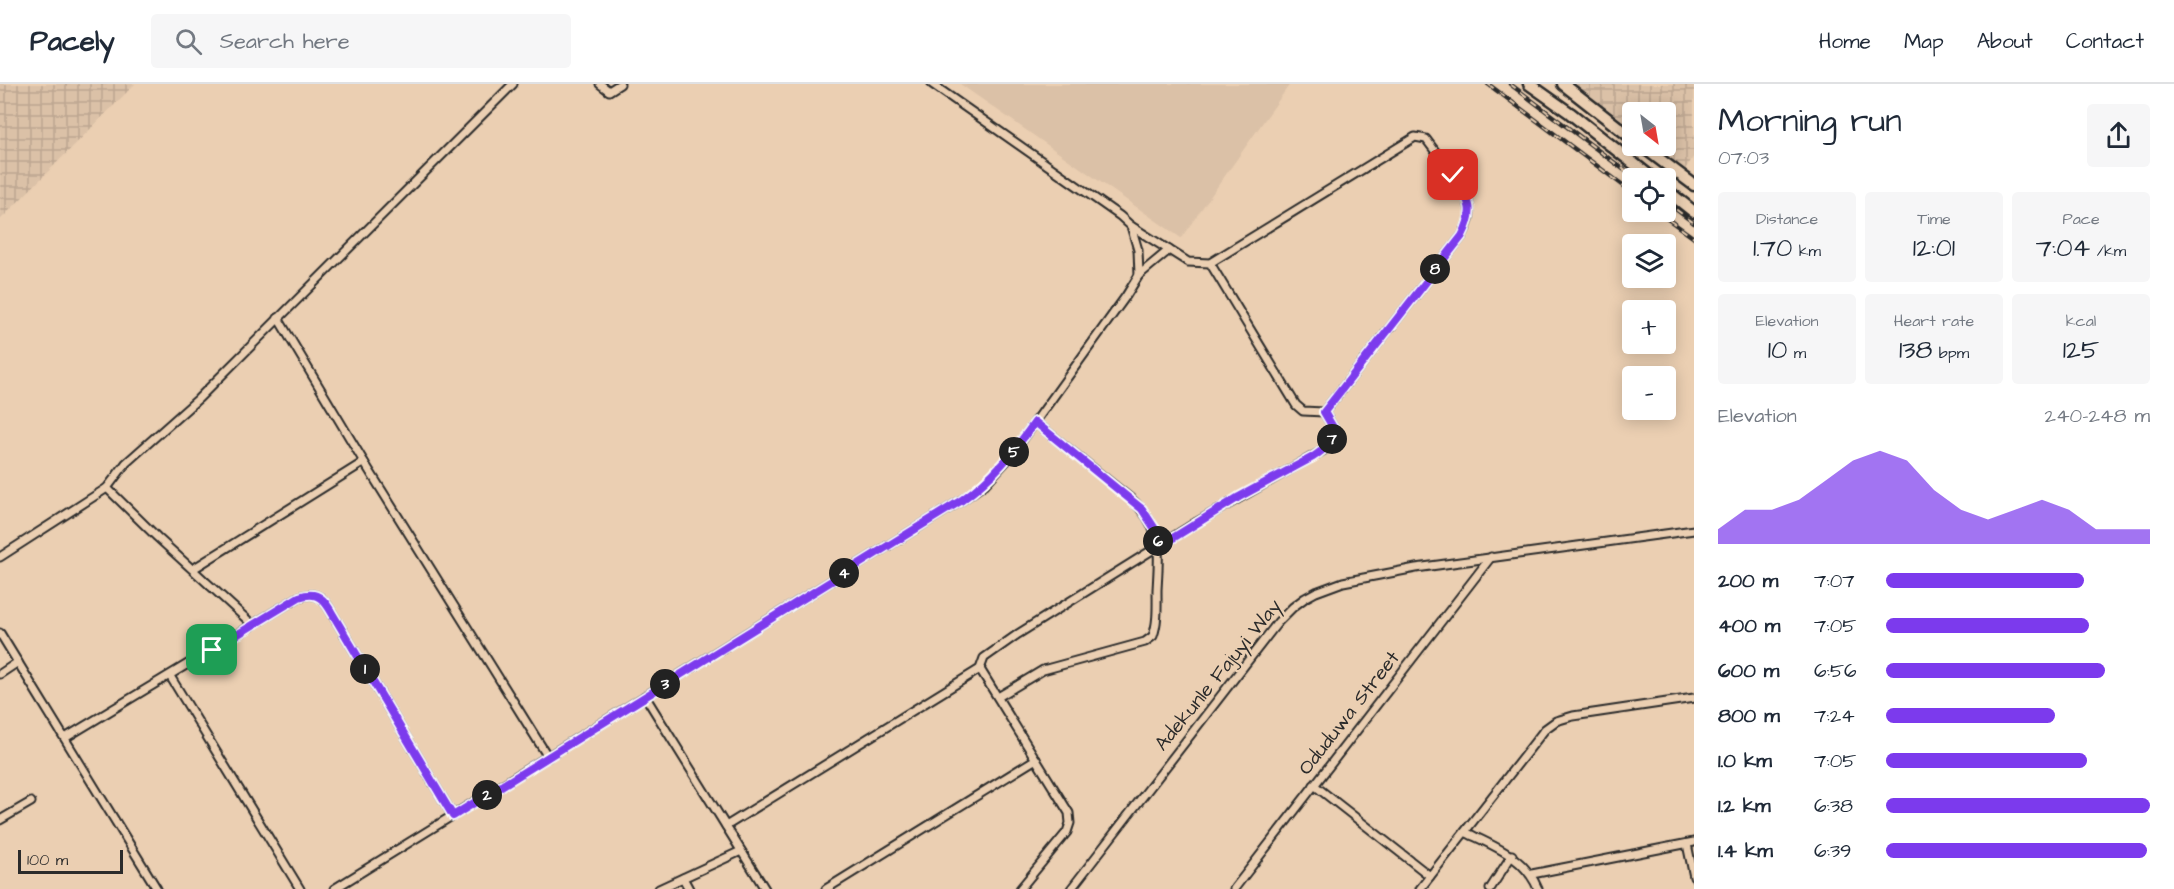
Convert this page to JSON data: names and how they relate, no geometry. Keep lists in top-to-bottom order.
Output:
{
  "streets": {
    "street": ["Adekunle Fajuyi Way", "Oduduwa Street"]
  },
  "crossings": [
    ["Adekunle Fajuyi Way", "Oduduwa Street"]
  ],
  "scale_bar": "100 m",
  "north": "bottom right",
  "page": {
    "header": "Pacely",
    "search": "Search here",
    "nav": [
      "Home",
      "Map",
      "About",
      "Contact"
    ],
    "heading": ["Morning run", "07:03"],
    "map_buttons": ["+", "−"],
    "stats": [
      ["Distance", "1.70 km"],
      ["Time", "12:01"],
      ["Pace", "7:04 /km"],
      ["Elevation", "10 m"],
      ["Heart rate", "138 bpm"],
      ["kcal", "125"]
    ],
    "pins": [
      "8",
      "7",
      "5",
      "6",
      "4",
      "1",
      "3",
      "2"
    ],
    "chart": ["Elevation", "240–248 m"],
    "list": [
      {
        "name": "200 m",
        "note": "7:07"
      },
      {
        "name": "400 m",
        "note": "7:05"
      },
      {
        "name": "600 m",
        "note": "6:56"
      },
      {
        "name": "800 m",
        "note": "7:24"
      },
      {
        "name": "1.0 km",
        "note": "7:05"
      },
      {
        "name": "1.2 km",
        "note": "6:38"
      },
      {
        "name": "1.4 km",
        "note": "6:39"
      }
    ],
    "scale": "100 m"
  }
}
